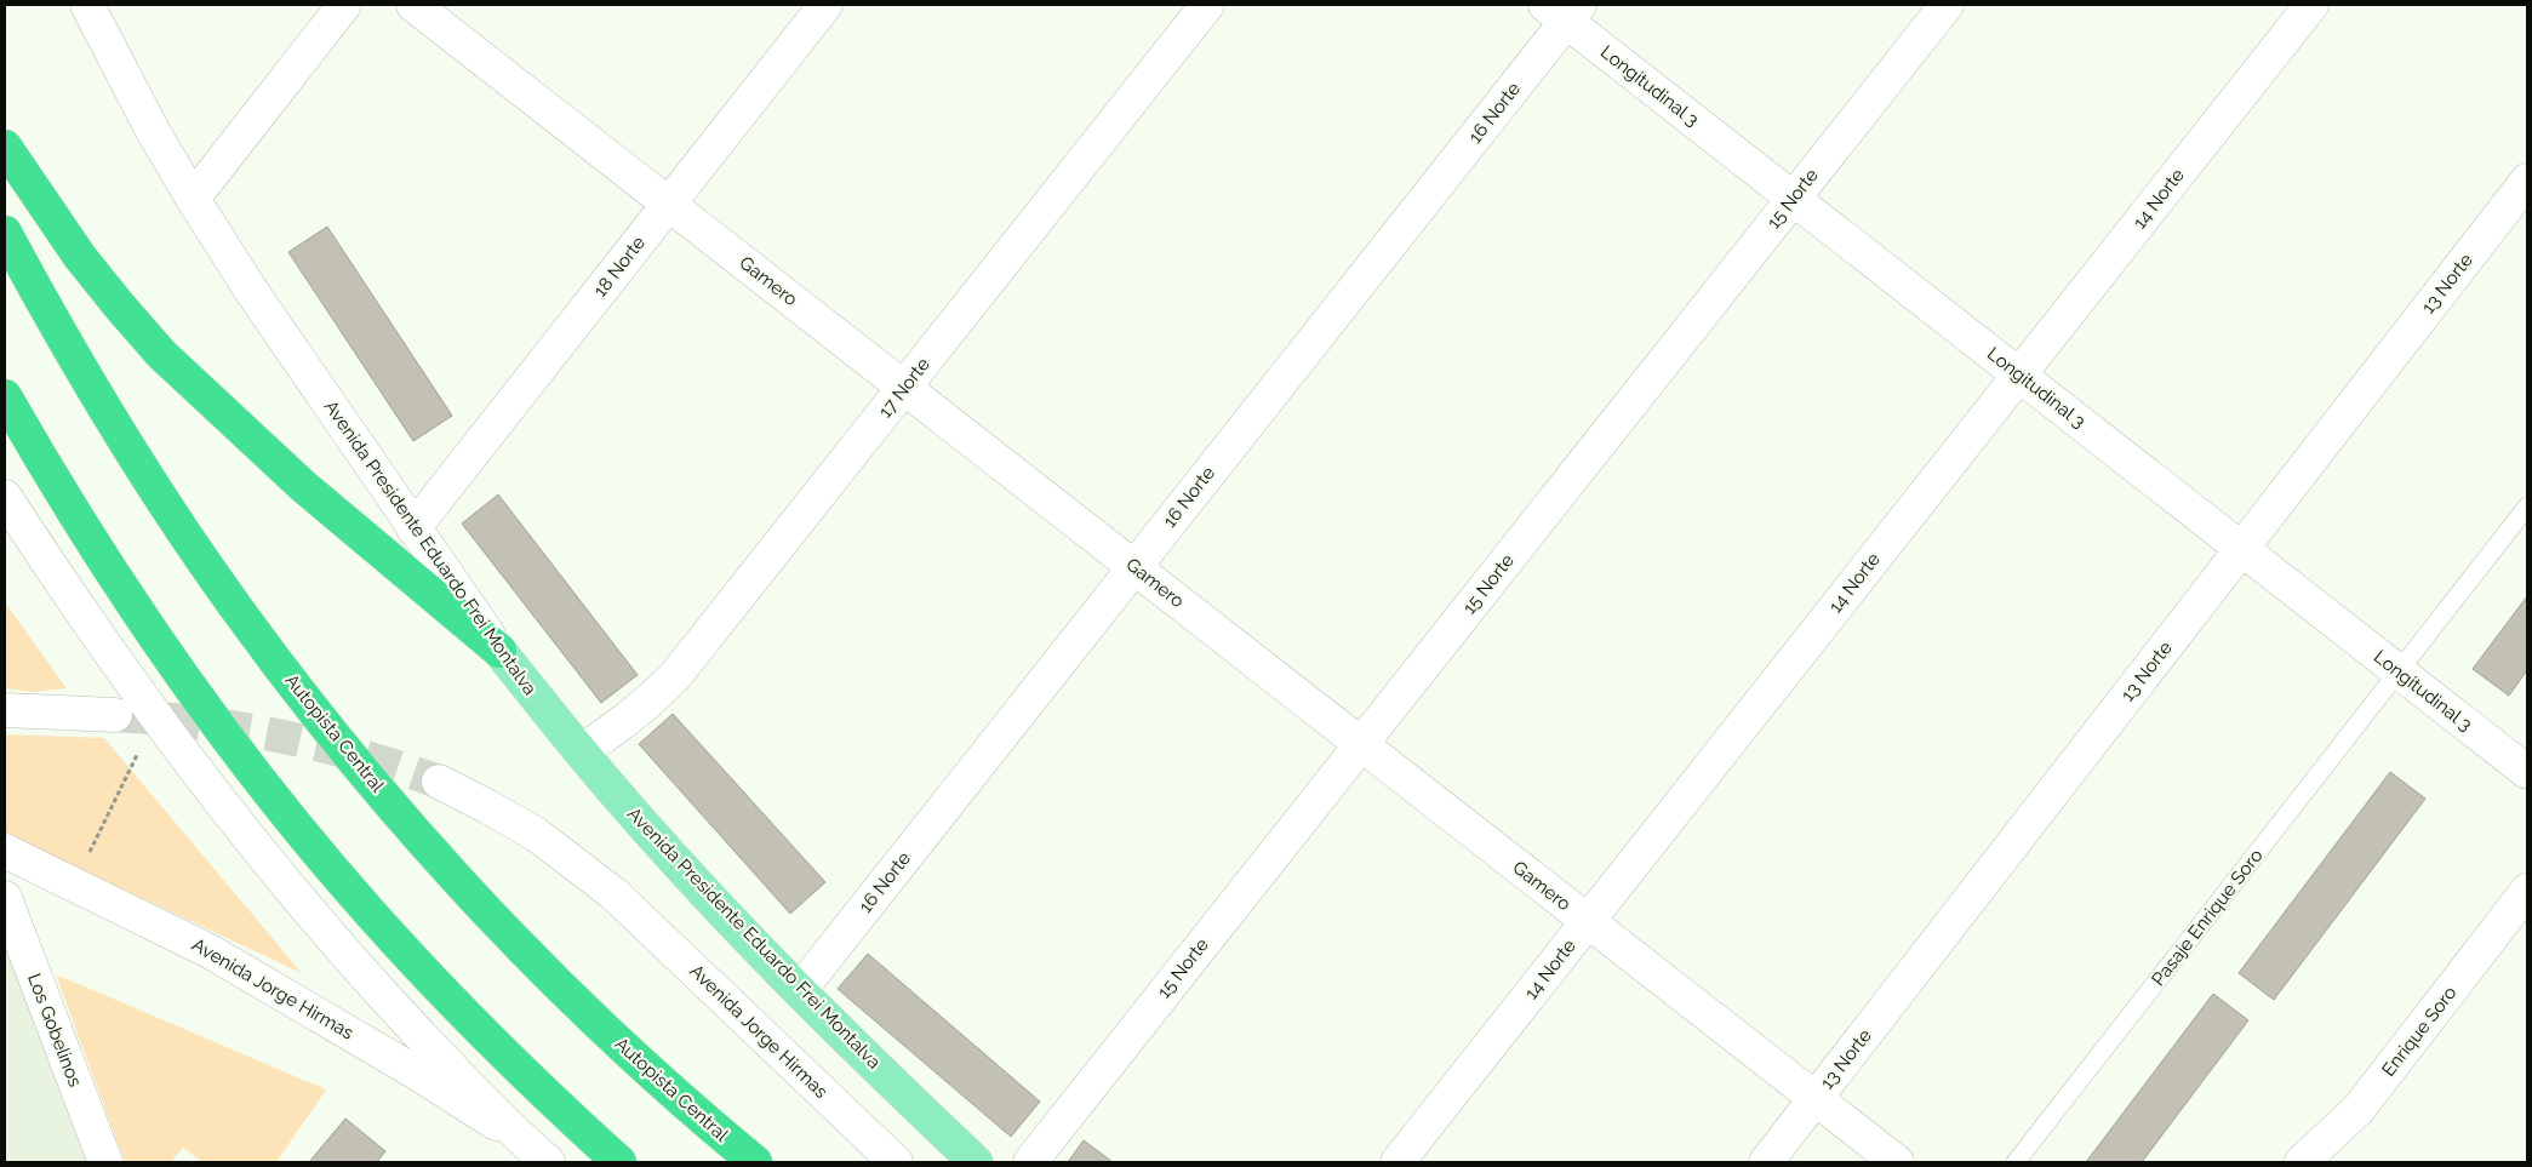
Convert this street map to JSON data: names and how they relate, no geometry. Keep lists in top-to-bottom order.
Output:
{
  "streets": {
    "highway": ["Autopista Central"],
    "main road": ["Avenida Presidente Eduardo Frei Montalva"],
    "street": [
      "Longitudinal 3",
      "16 Norte",
      "15 Norte",
      "14 Norte",
      "18 Norte",
      "Gamero",
      "13 Norte",
      "17 Norte",
      "Avenida Jorge Hirmas",
      "Los Gobelinos",
      "Enrique Soro"
    ],
    "lane": ["Pasaje Enrique Soro"]
  },
  "crossings": [
    ["Longitudinal 3", "16 Norte"],
    ["Longitudinal 3", "15 Norte"],
    ["Longitudinal 3", "14 Norte"],
    ["Longitudinal 3", "13 Norte"],
    ["Longitudinal 3", "Pasaje Enrique Soro"],
    ["16 Norte", "Gamero"],
    ["16 Norte", "Avenida Presidente Eduardo Frei Montalva"],
    ["15 Norte", "Gamero"],
    ["14 Norte", "Gamero"],
    ["18 Norte", "Gamero"],
    ["18 Norte", "Avenida Presidente Eduardo Frei Montalva"],
    ["Gamero", "13 Norte"],
    ["Gamero", "17 Norte"],
    ["17 Norte", "Avenida Presidente Eduardo Frei Montalva"]
  ]
}
